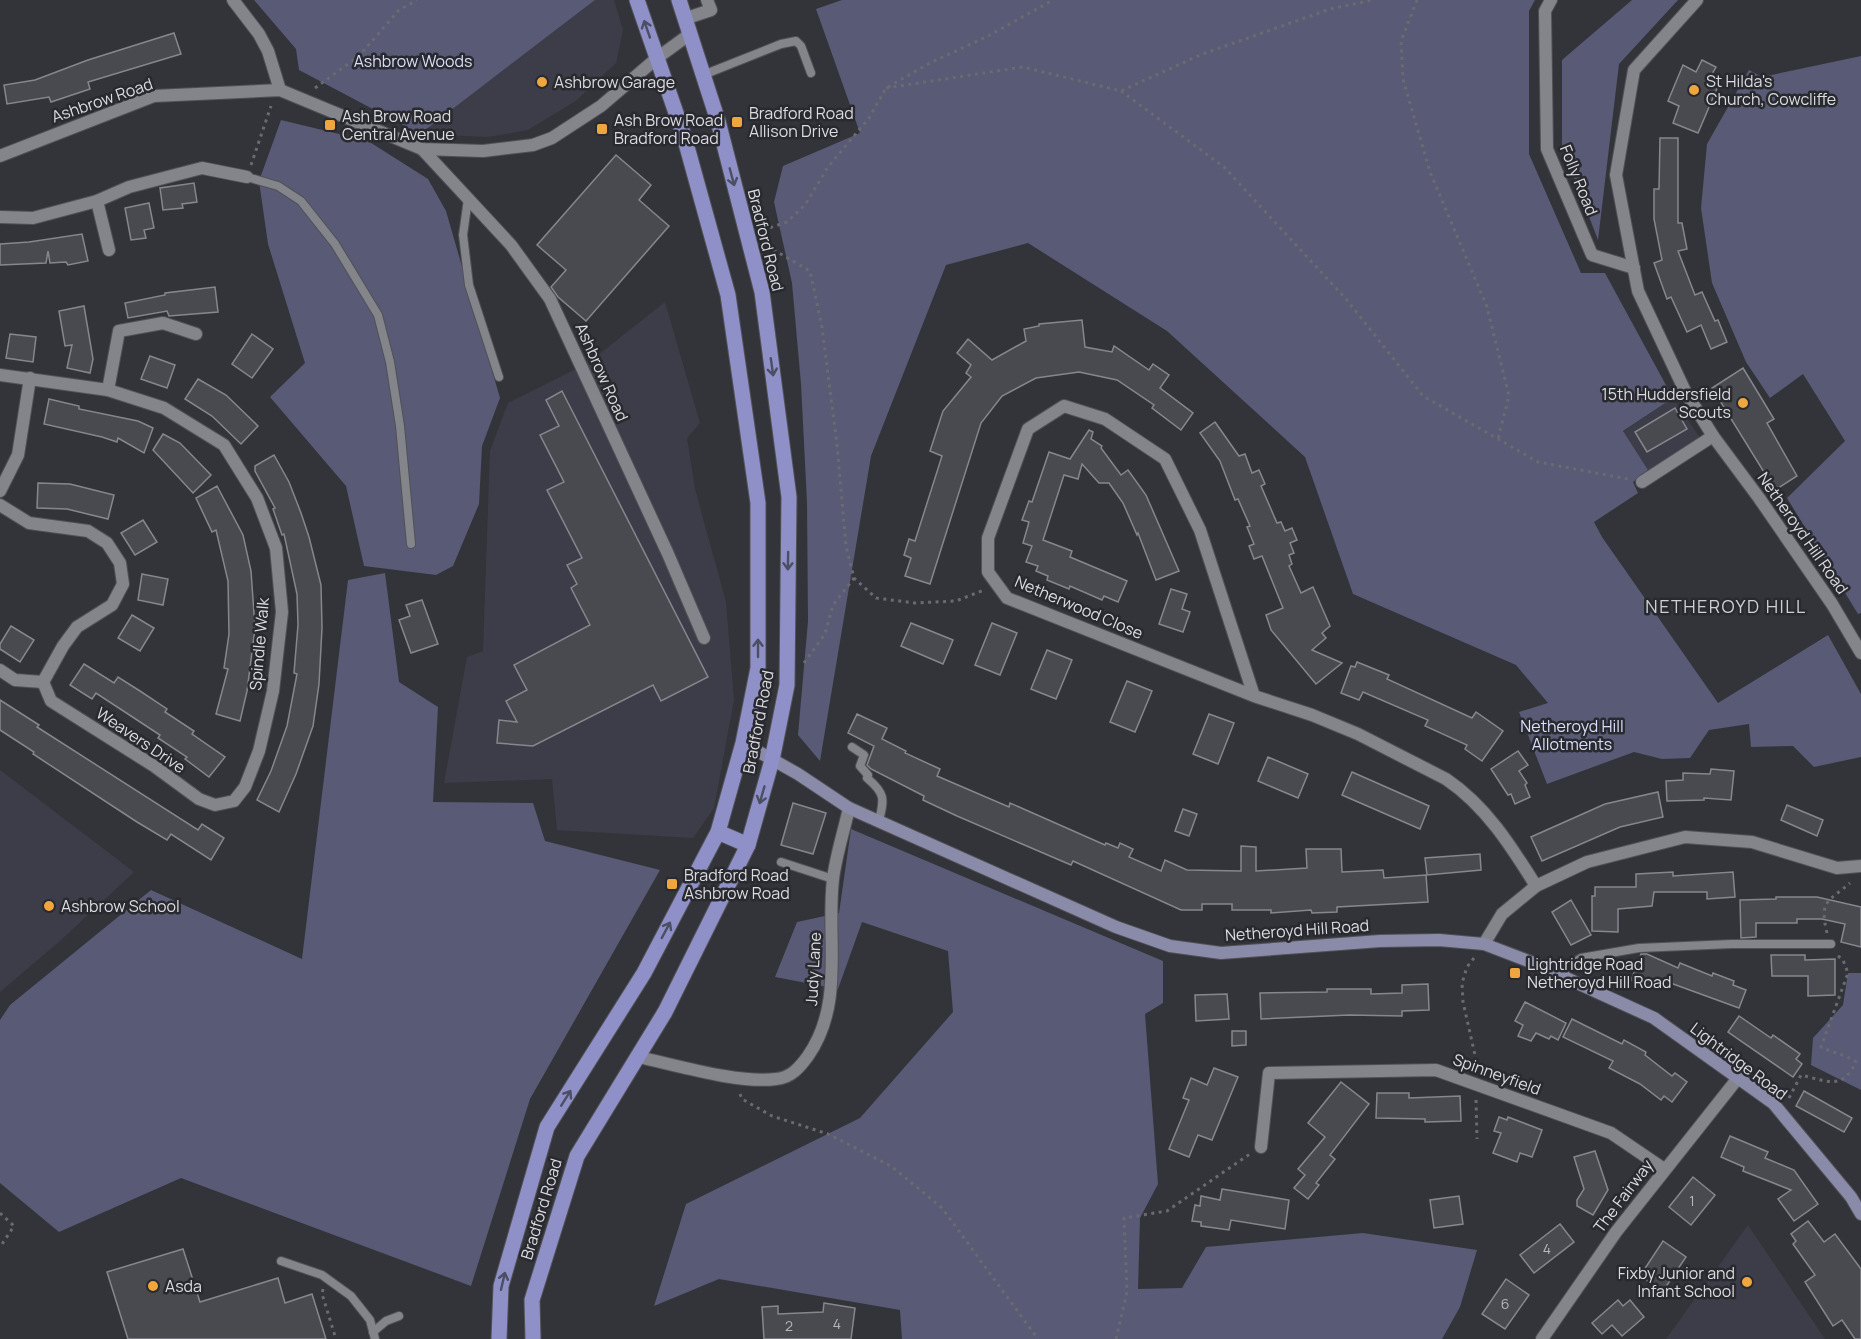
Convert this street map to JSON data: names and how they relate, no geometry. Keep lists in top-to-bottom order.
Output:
{
  "streets": {
    "main road": ["Bradford Road"],
    "street": [
      "Ashbrow Road",
      "Folly Road",
      "Netheroyd Hill Road",
      "Netherwood Close",
      "Spindle Walk",
      "Weavers Drive",
      "Judy Lane",
      "Lightridge Road",
      "Spinneyfield",
      "The Fairway"
    ]
  },
  "crossings": [
    ["Ashbrow Road", "Bradford Road"],
    ["Folly Road", "Netheroyd Hill Road"],
    ["Bradford Road", "Netheroyd Hill Road"],
    ["Bradford Road", "Judy Lane"],
    ["Netheroyd Hill Road", "Judy Lane"],
    ["Netheroyd Hill Road", "Lightridge Road"],
    ["Spindle Walk", "Weavers Drive"],
    ["Lightridge Road", "The Fairway"],
    ["Spinneyfield", "The Fairway"]
  ],
  "districts": ["NETHEROYD HILL"],
  "parks": ["Ashbrow Woods", "Netheroyd Hill Allotments"],
  "places": {
    "other": [
      "Ashbrow Garage",
      "St Hilda's Church, Cowcliffe",
      "15th Huddersfield Scouts",
      "Ashbrow School",
      "Fixby Junior and Infant School",
      "Asda"
    ],
    "transit": [
      "Bradford Road Allison Drive",
      "Ash Brow Road Central Avenue",
      "Ash Brow Road Bradford Road",
      "Bradford Road Ashbrow Road",
      "Lightridge Road Netheroyd Hill Road"
    ]
  },
  "house_numbers": [
    "1",
    "4",
    "6",
    "4",
    "2"
  ]
}
